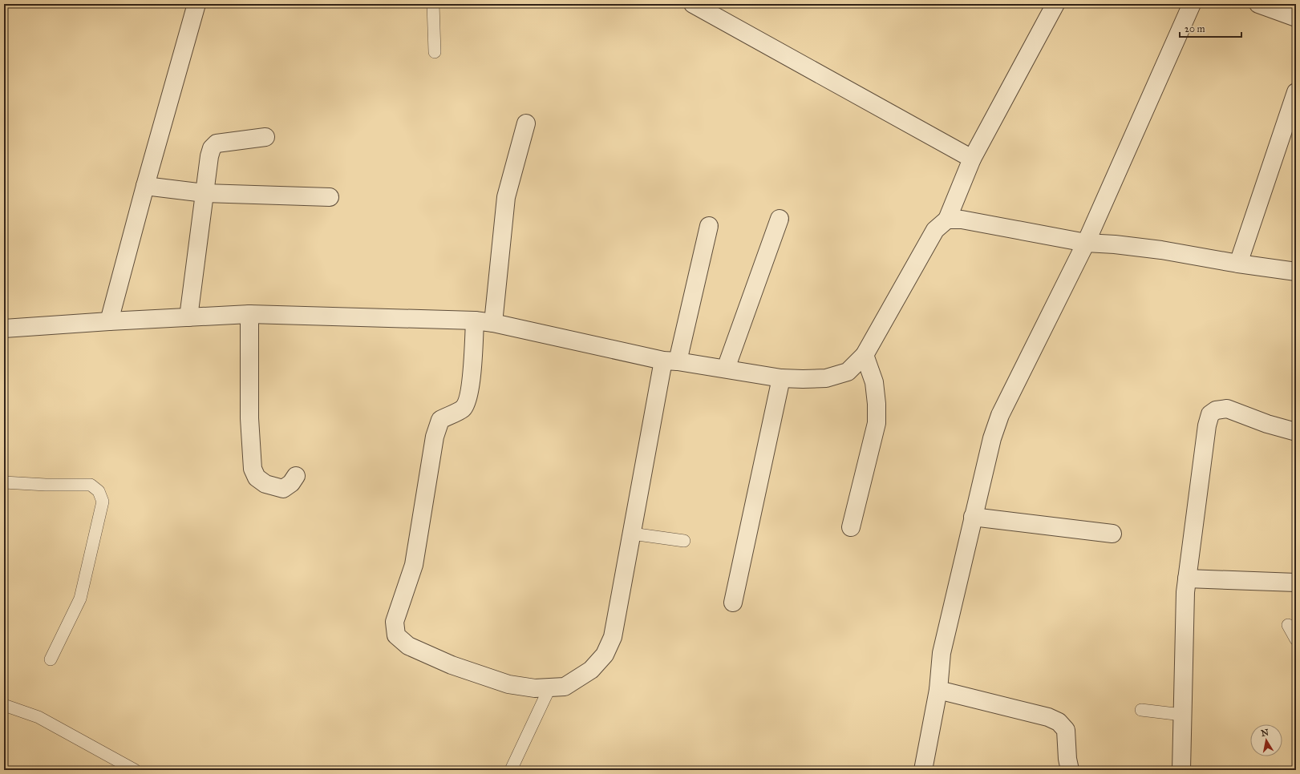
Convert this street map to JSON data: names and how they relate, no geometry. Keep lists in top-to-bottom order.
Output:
{
  "scale_bar": "20 m",
  "north": "top"
}
